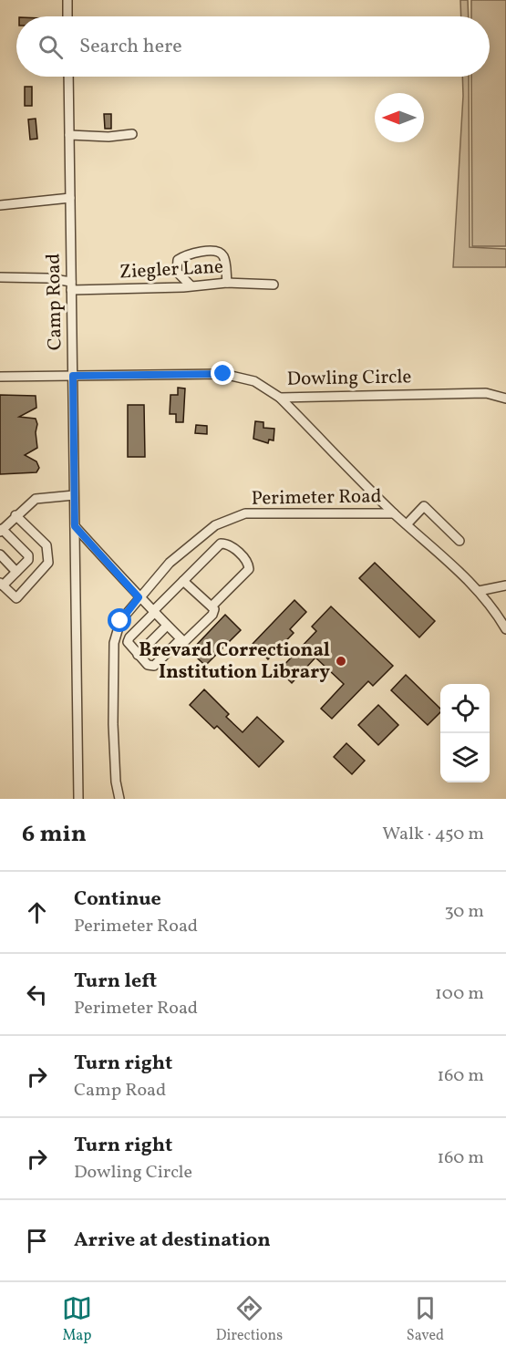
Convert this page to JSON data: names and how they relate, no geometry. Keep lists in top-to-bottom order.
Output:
{
  "streets": {
    "street": [
      "Ziegler Lane",
      "Camp Road",
      "Dowling Circle",
      "Perimeter Road"
    ]
  },
  "crossings": [
    ["Ziegler Lane", "Camp Road"],
    ["Camp Road", "Dowling Circle"]
  ],
  "places": ["Brevard Correctional Institution Library"],
  "north": "left",
  "page": {
    "search": "Search here",
    "heading": ["6 min", "Walk · 450 m"],
    "list": [
      ["Continue", "Perimeter Road", "30 m"],
      ["Turn left", "Perimeter Road", "100 m"],
      ["Turn right", "Camp Road", "160 m"],
      ["Turn right", "Dowling Circle", "160 m"],
      "Arrive at destination"
    ],
    "nav": ["Map", "Directions", "Saved"]
  }
}
